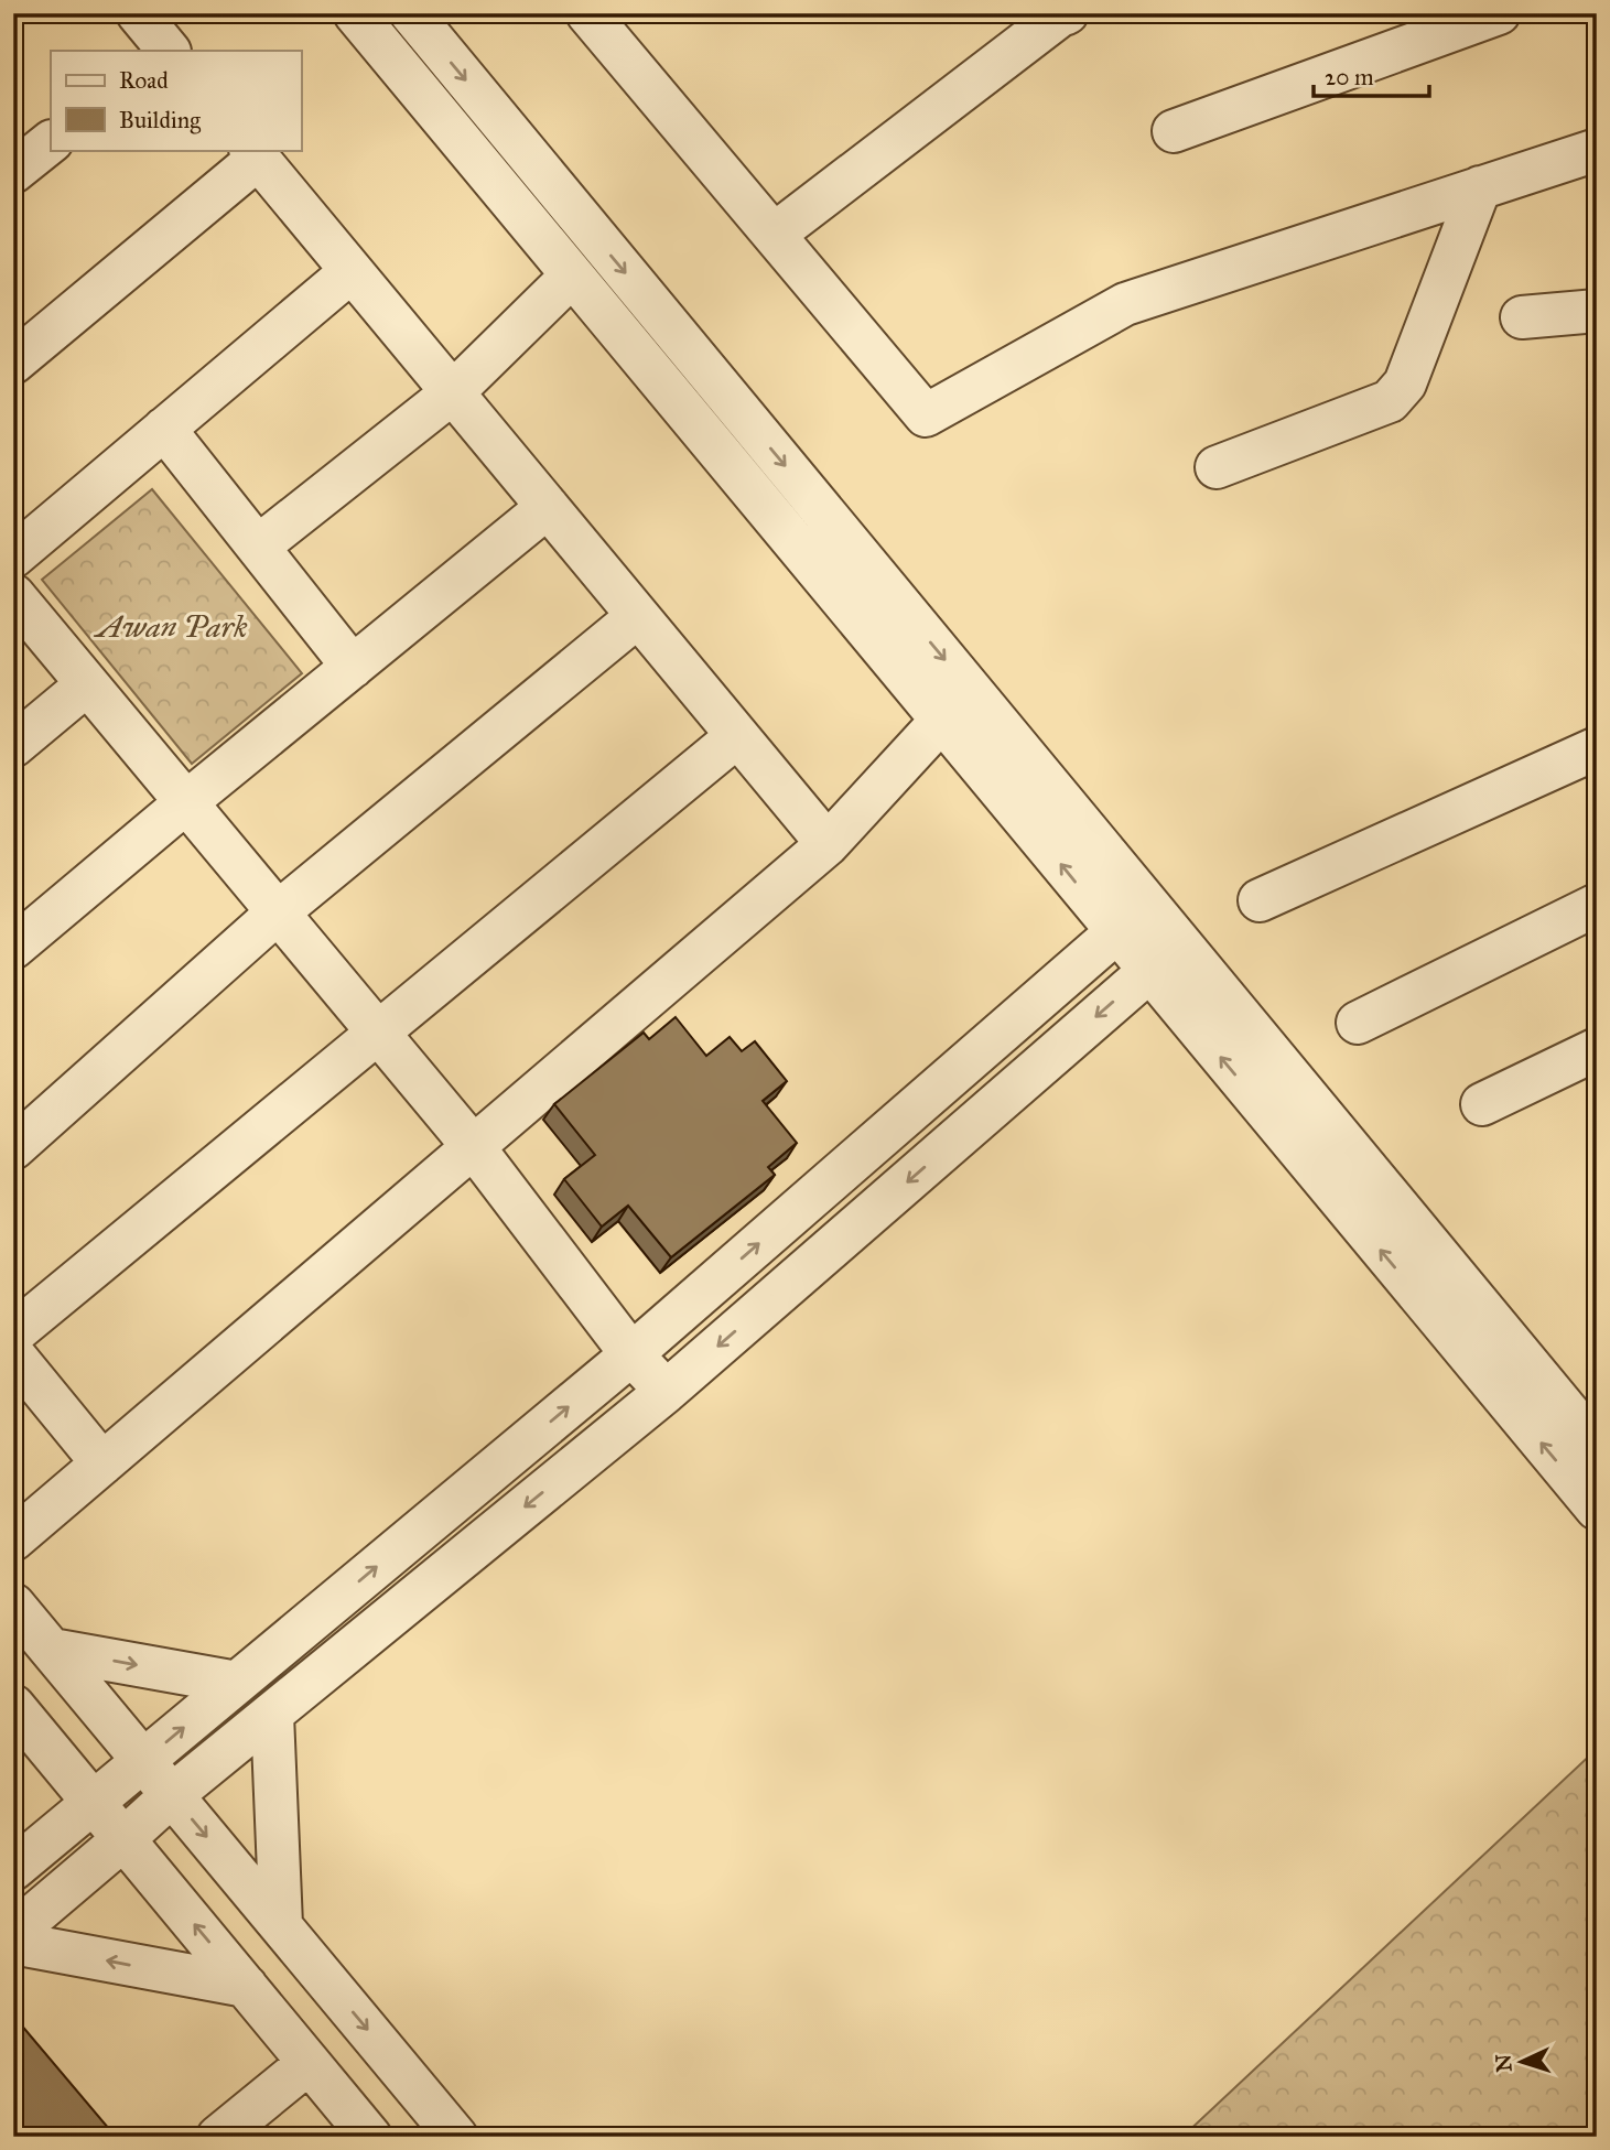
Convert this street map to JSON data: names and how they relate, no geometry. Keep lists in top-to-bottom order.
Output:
{
  "parks": ["Awan Park"],
  "legend": ["Road", "Building"],
  "scale_bar": "20 m",
  "north": "left"
}
